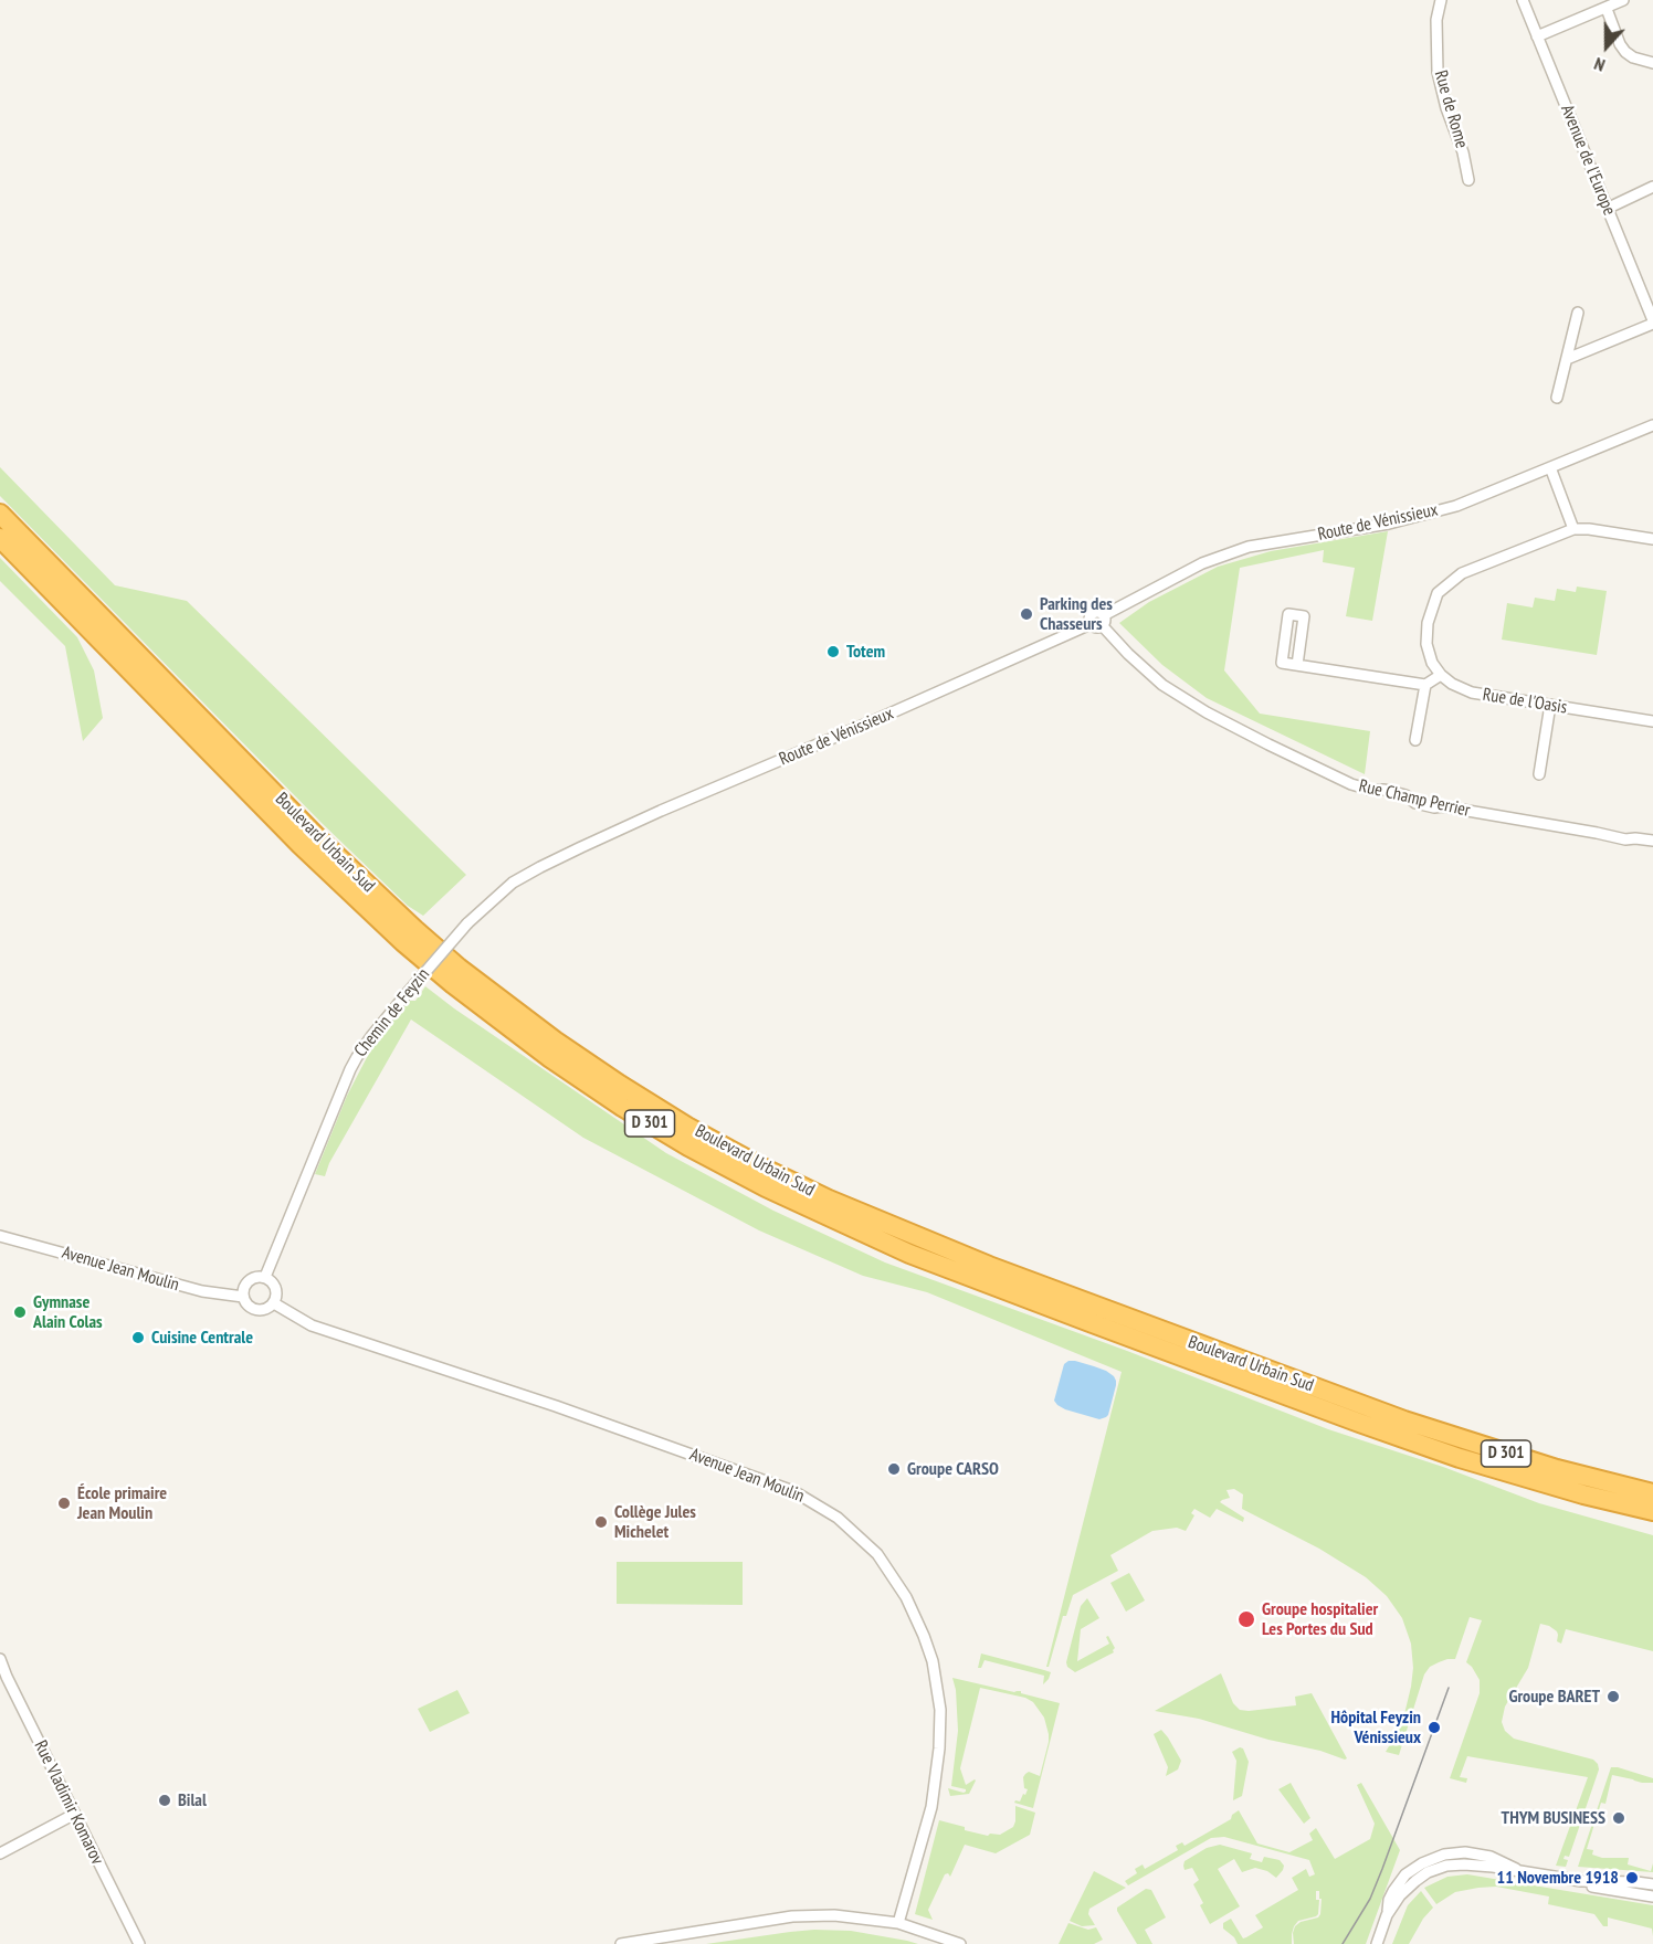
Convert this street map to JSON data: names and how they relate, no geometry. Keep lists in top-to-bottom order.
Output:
{
  "streets": {
    "highway": ["Boulevard Urbain Sud", "D 301"],
    "street": [
      "Rue de Rome",
      "Avenue de l'Europe",
      "Route de Vénissieux",
      "Rue de l'Oasis",
      "Rue Champ Perrier",
      "Chemin de Feyzin",
      "Avenue Jean Moulin",
      "Rue Vladimir Komarov"
    ]
  },
  "crossings": [
    ["Route de Vénissieux", "Rue Champ Perrier"],
    ["Route de Vénissieux", "Chemin de Feyzin"],
    ["Chemin de Feyzin", "Avenue Jean Moulin"]
  ],
  "places": [
    "Parking des Chasseurs",
    "Totem",
    "Gymnase Alain Colas",
    "Cuisine Centrale",
    "Groupe CARSO",
    "École primaire Jean Moulin",
    "Collège Jules Michelet",
    "Groupe hospitalier Les Portes du Sud",
    "Groupe BARET",
    "Hôpital Feyzin Vénissieux",
    "Bilal",
    "THYM BUSINESS",
    "11 Novembre 1918"
  ],
  "north": "bottom"
}
